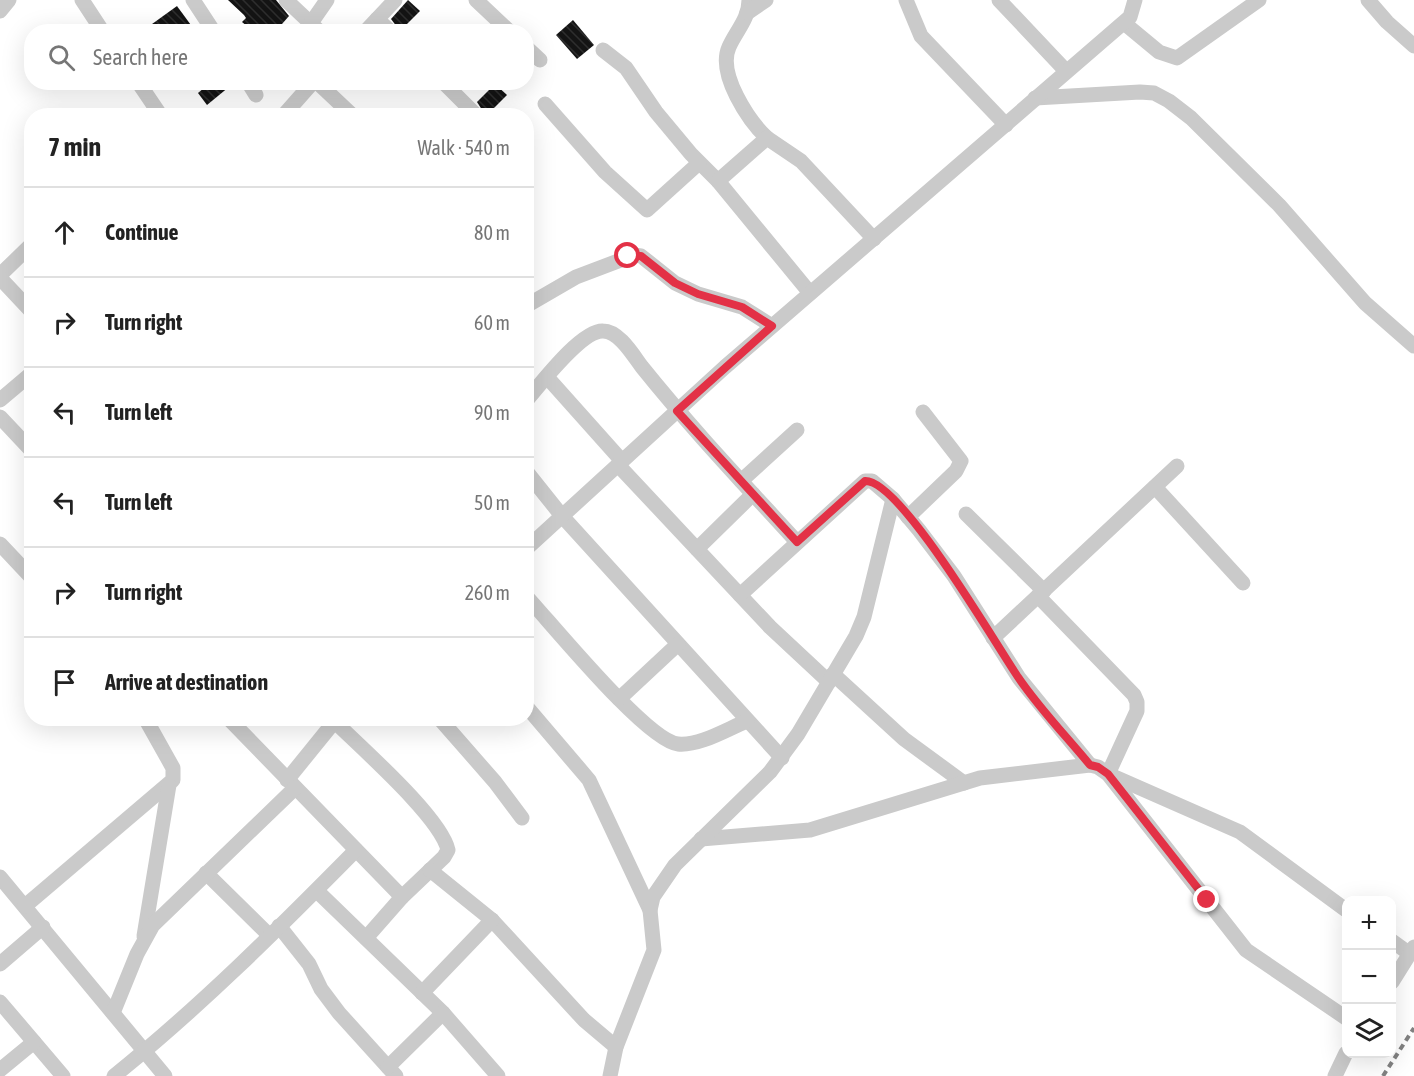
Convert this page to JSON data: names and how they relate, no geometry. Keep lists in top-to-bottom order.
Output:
{
  "page": {
    "search": "Search here",
    "heading": ["7 min", "Walk · 540 m"],
    "list": [
      ["Continue", "80 m"],
      ["Turn right", "60 m"],
      ["Turn left", "90 m"],
      ["Turn left", "50 m"],
      ["Turn right", "260 m"],
      "Arrive at destination"
    ],
    "map_buttons": ["+", "−"]
  }
}
